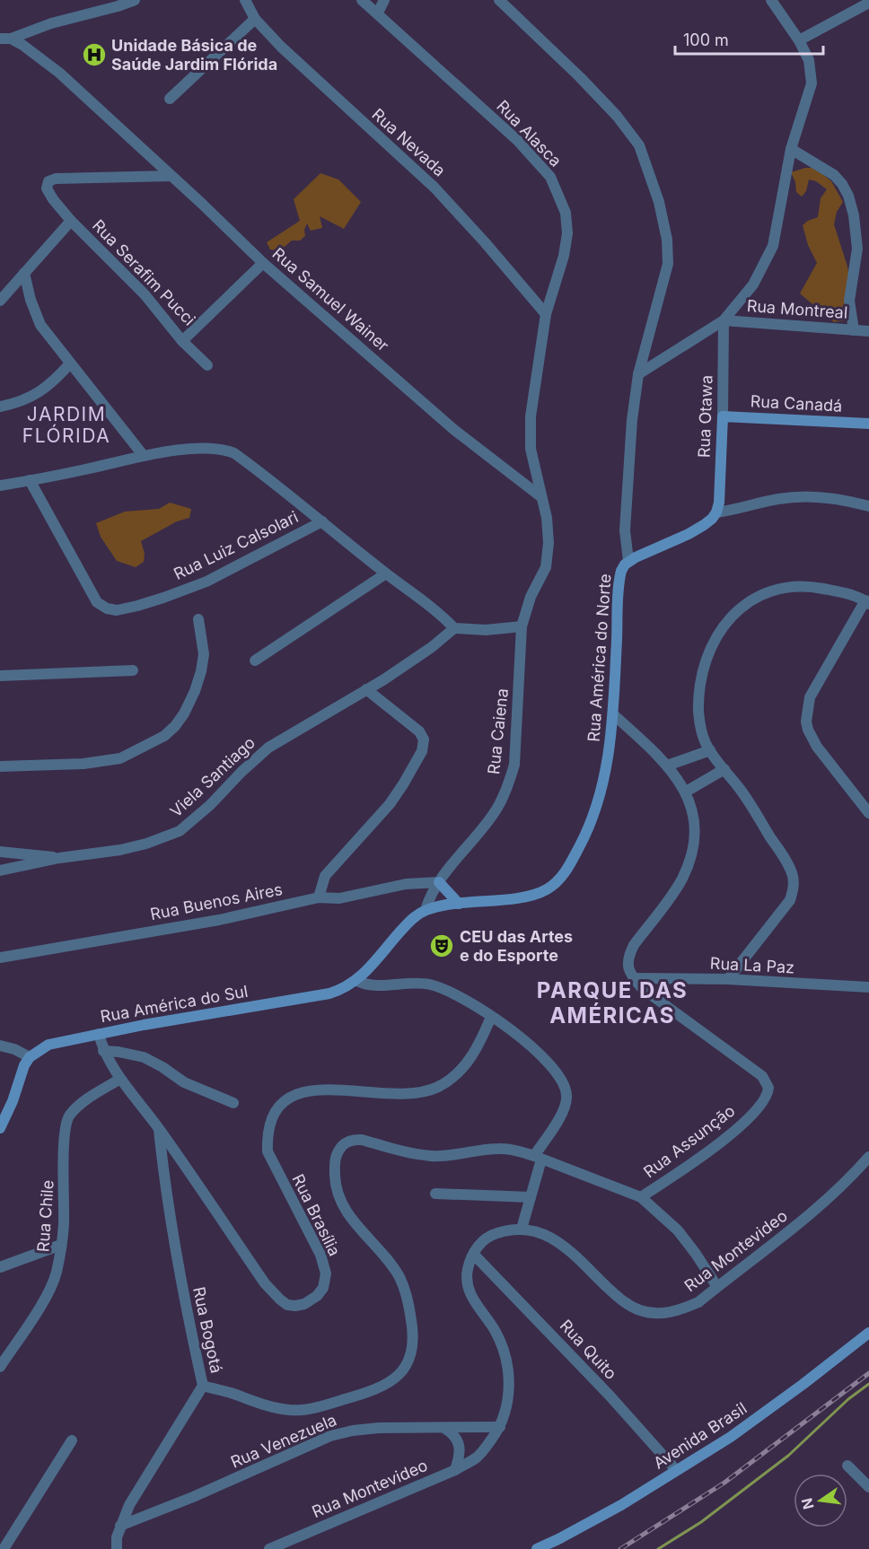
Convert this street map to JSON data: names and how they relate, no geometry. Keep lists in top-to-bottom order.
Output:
{
  "streets": {
    "street": [
      "Rua Alasca",
      "Rua Nevada",
      "Rua Serafim Pucci",
      "Rua Samuel Wainer",
      "Rua Montreal",
      "Rua Canadá",
      "Rua Otawa",
      "Rua Luiz Calsolari",
      "Rua América do Norte",
      "Rua Caiena",
      "Viela Santiago",
      "Rua Buenos Aires",
      "Rua La Paz",
      "Rua América do Sul",
      "Rua Assunção",
      "Rua Brasília",
      "Rua Chile",
      "Rua Montevideo",
      "Rua Bogotá",
      "Rua Quito",
      "Avenida Brasil",
      "Rua Venezuela"
    ]
  },
  "crossings": [
    ["Rua Alasca", "Rua Nevada"],
    ["Rua Alasca", "Rua Samuel Wainer"],
    ["Rua Serafim Pucci", "Rua Samuel Wainer"],
    ["Rua Montreal", "Rua Otawa"],
    ["Rua Canadá", "Rua Otawa"],
    ["Rua América do Norte", "Rua Caiena"],
    ["Rua América do Norte", "Rua América do Sul"],
    ["Rua Caiena", "Rua Buenos Aires"],
    ["Rua La Paz", "Rua Assunção"],
    ["Rua América do Sul", "Rua Brasília"],
    ["Rua Brasília", "Rua Chile"],
    ["Rua Brasília", "Rua Bogotá"],
    ["Rua Montevideo", "Rua Quito"],
    ["Rua Montevideo", "Rua Venezuela"],
    ["Rua Bogotá", "Rua Venezuela"],
    ["Rua Quito", "Avenida Brasil"]
  ],
  "districts": ["JARDIM FLÓRIDA", "PARQUE DAS AMÉRICAS"],
  "places": {
    "hospital": ["Unidade Básica de Saúde Jardim Flórida"],
    "theatre": ["CEU das Artes e do Esporte"]
  },
  "scale_bar": "100 m",
  "north": "left"
}
